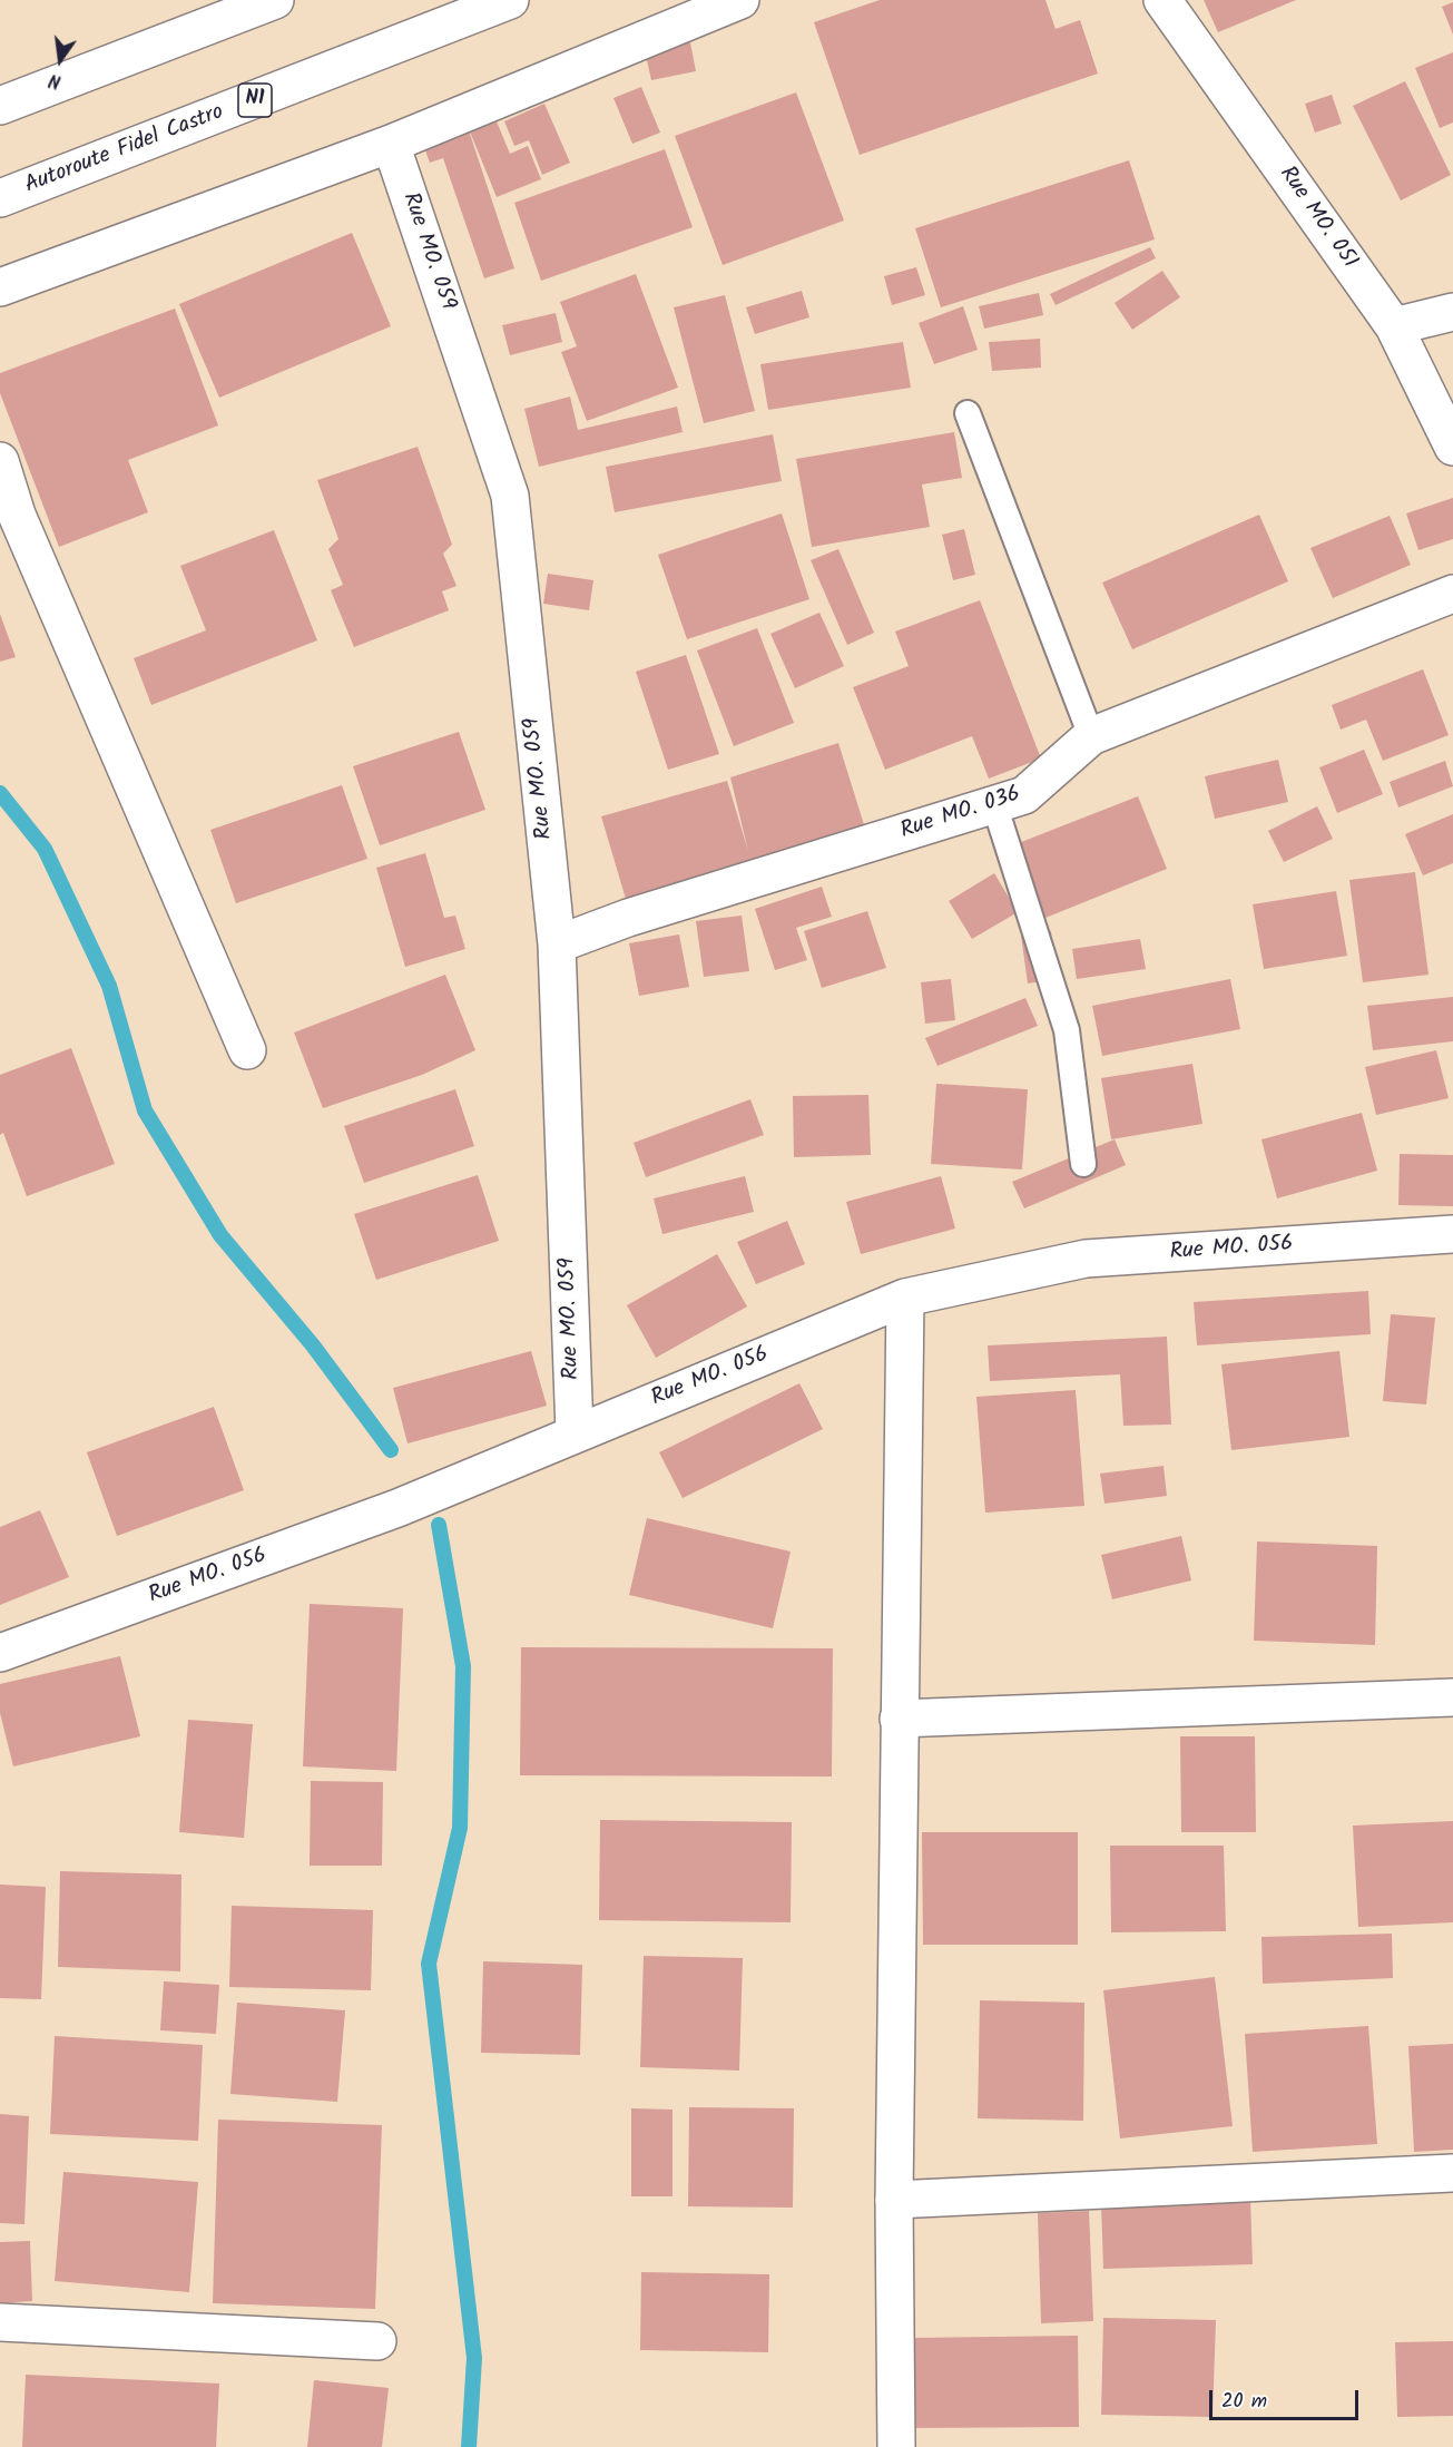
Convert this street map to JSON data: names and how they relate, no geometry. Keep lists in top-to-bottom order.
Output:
{
  "streets": {
    "main road": [
      "N1",
      "Autoroute Fidel Castro",
      "Rue MO. 051",
      "Rue MO. 059",
      "Rue MO. 036",
      "Rue MO. 056"
    ]
  },
  "crossings": [
    ["Rue MO. 059", "Rue MO. 036"],
    ["Rue MO. 059", "Rue MO. 056"]
  ],
  "scale_bar": "20 m",
  "north": "bottom"
}
